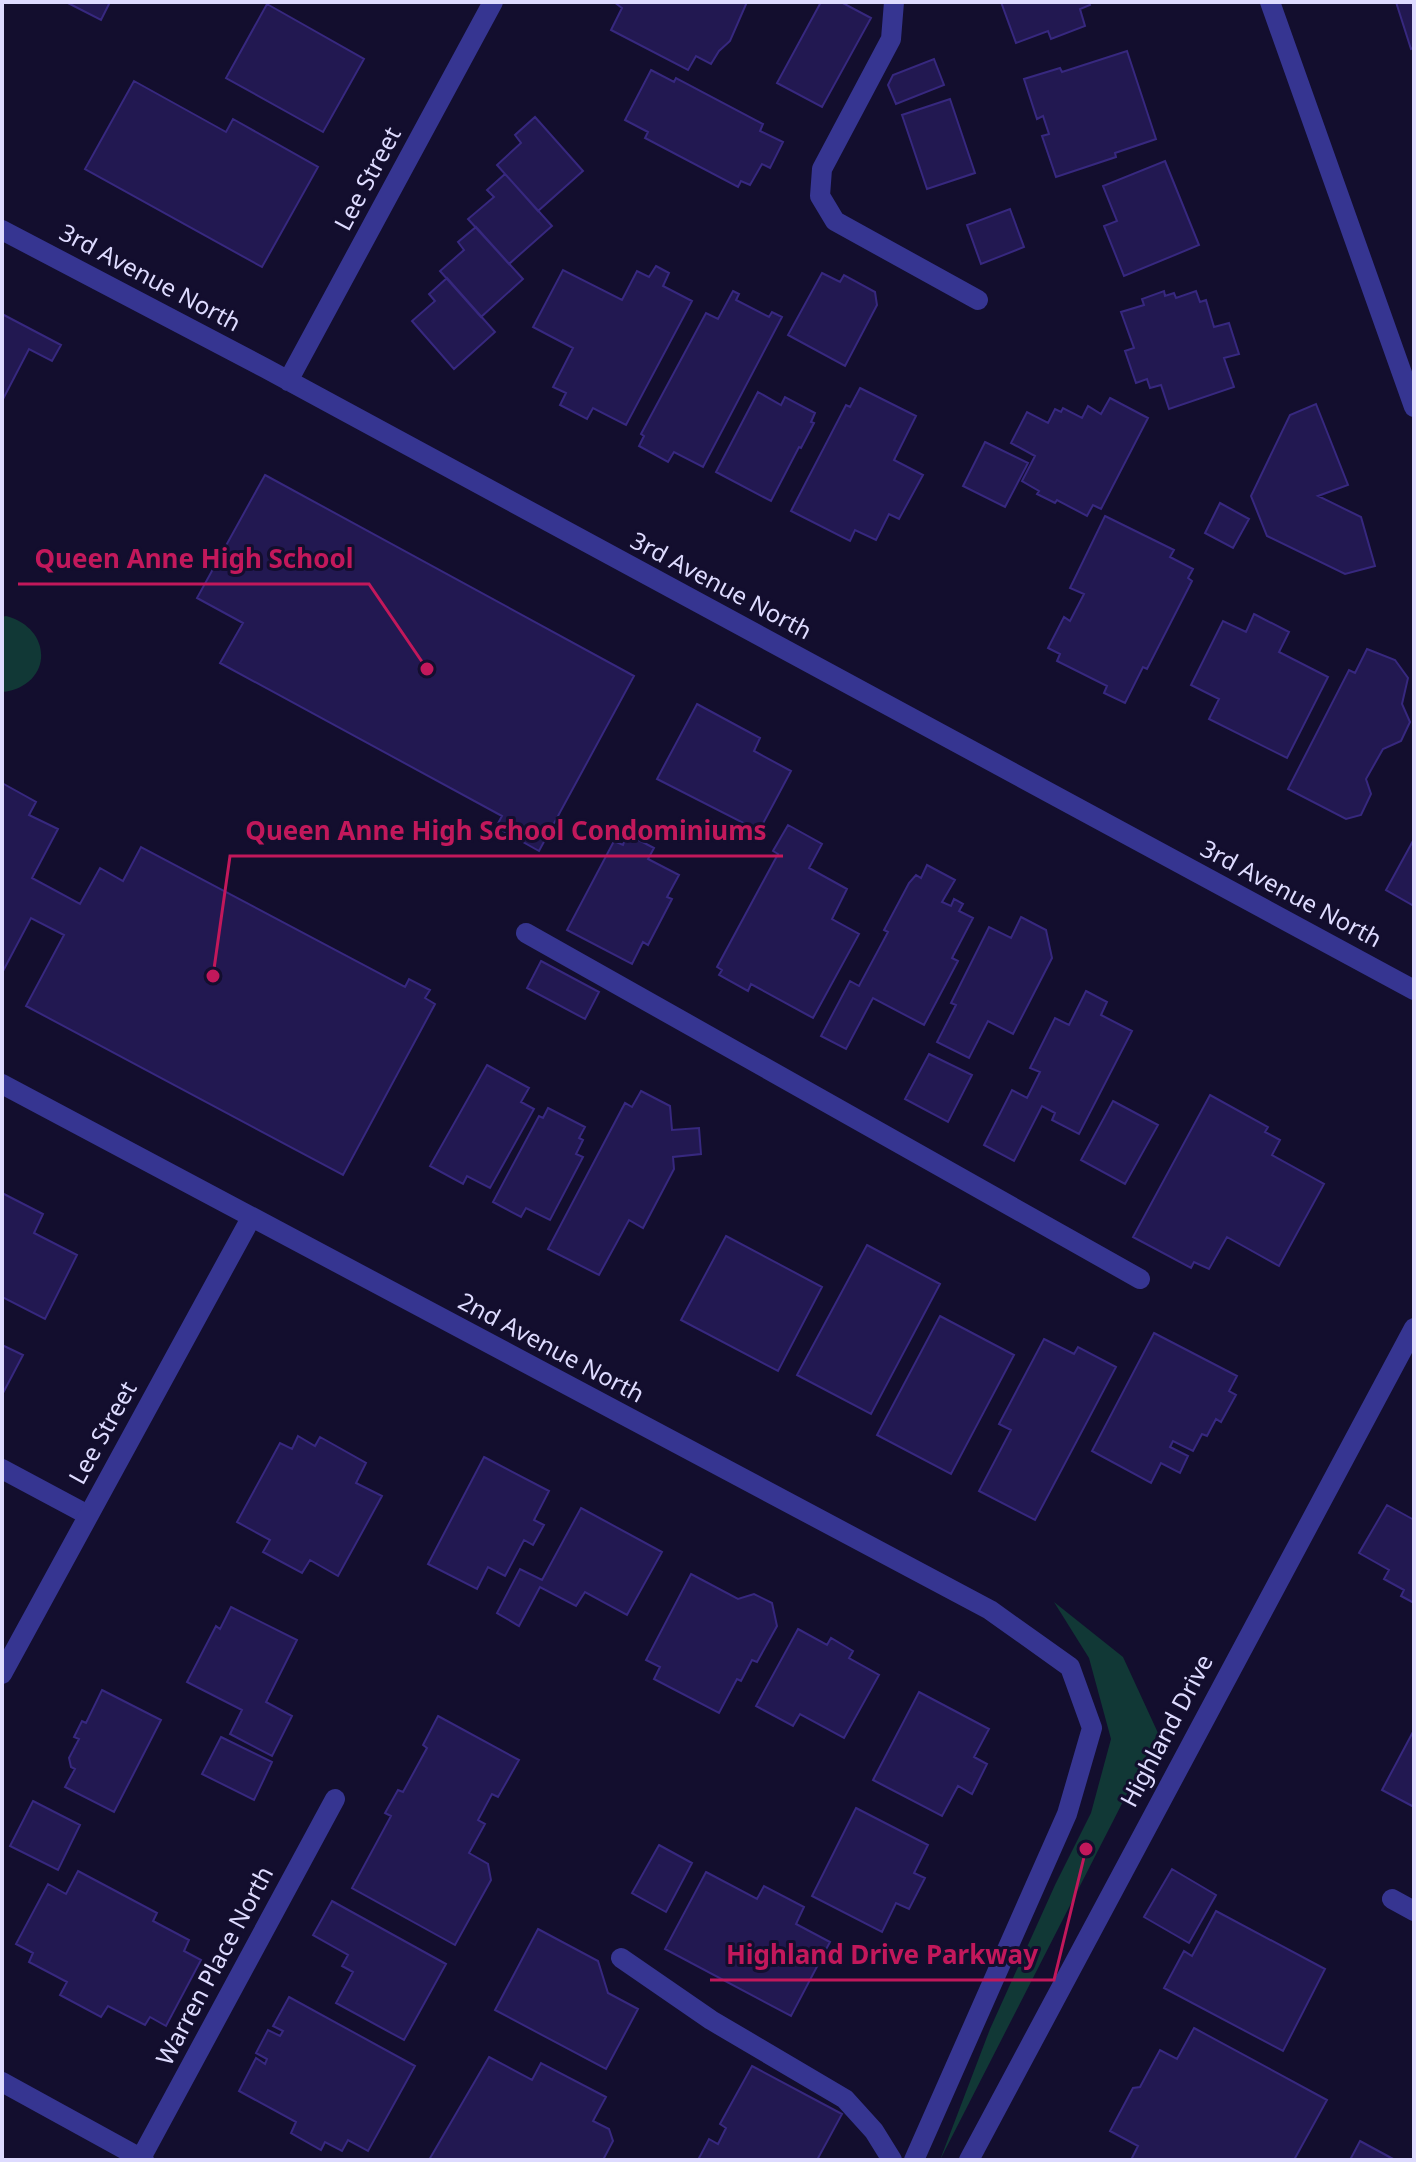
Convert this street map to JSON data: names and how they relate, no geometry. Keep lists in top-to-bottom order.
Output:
{
  "streets": {
    "street": [
      "Lee Street",
      "3rd Avenue North",
      "2nd Avenue North",
      "Highland Drive",
      "Warren Place North"
    ]
  },
  "crossings": [
    ["Lee Street", "3rd Avenue North"],
    ["Lee Street", "2nd Avenue North"]
  ],
  "places": ["Queen Anne High School", "Queen Anne High School Condominiums", "Highland Drive Parkway"]
}
